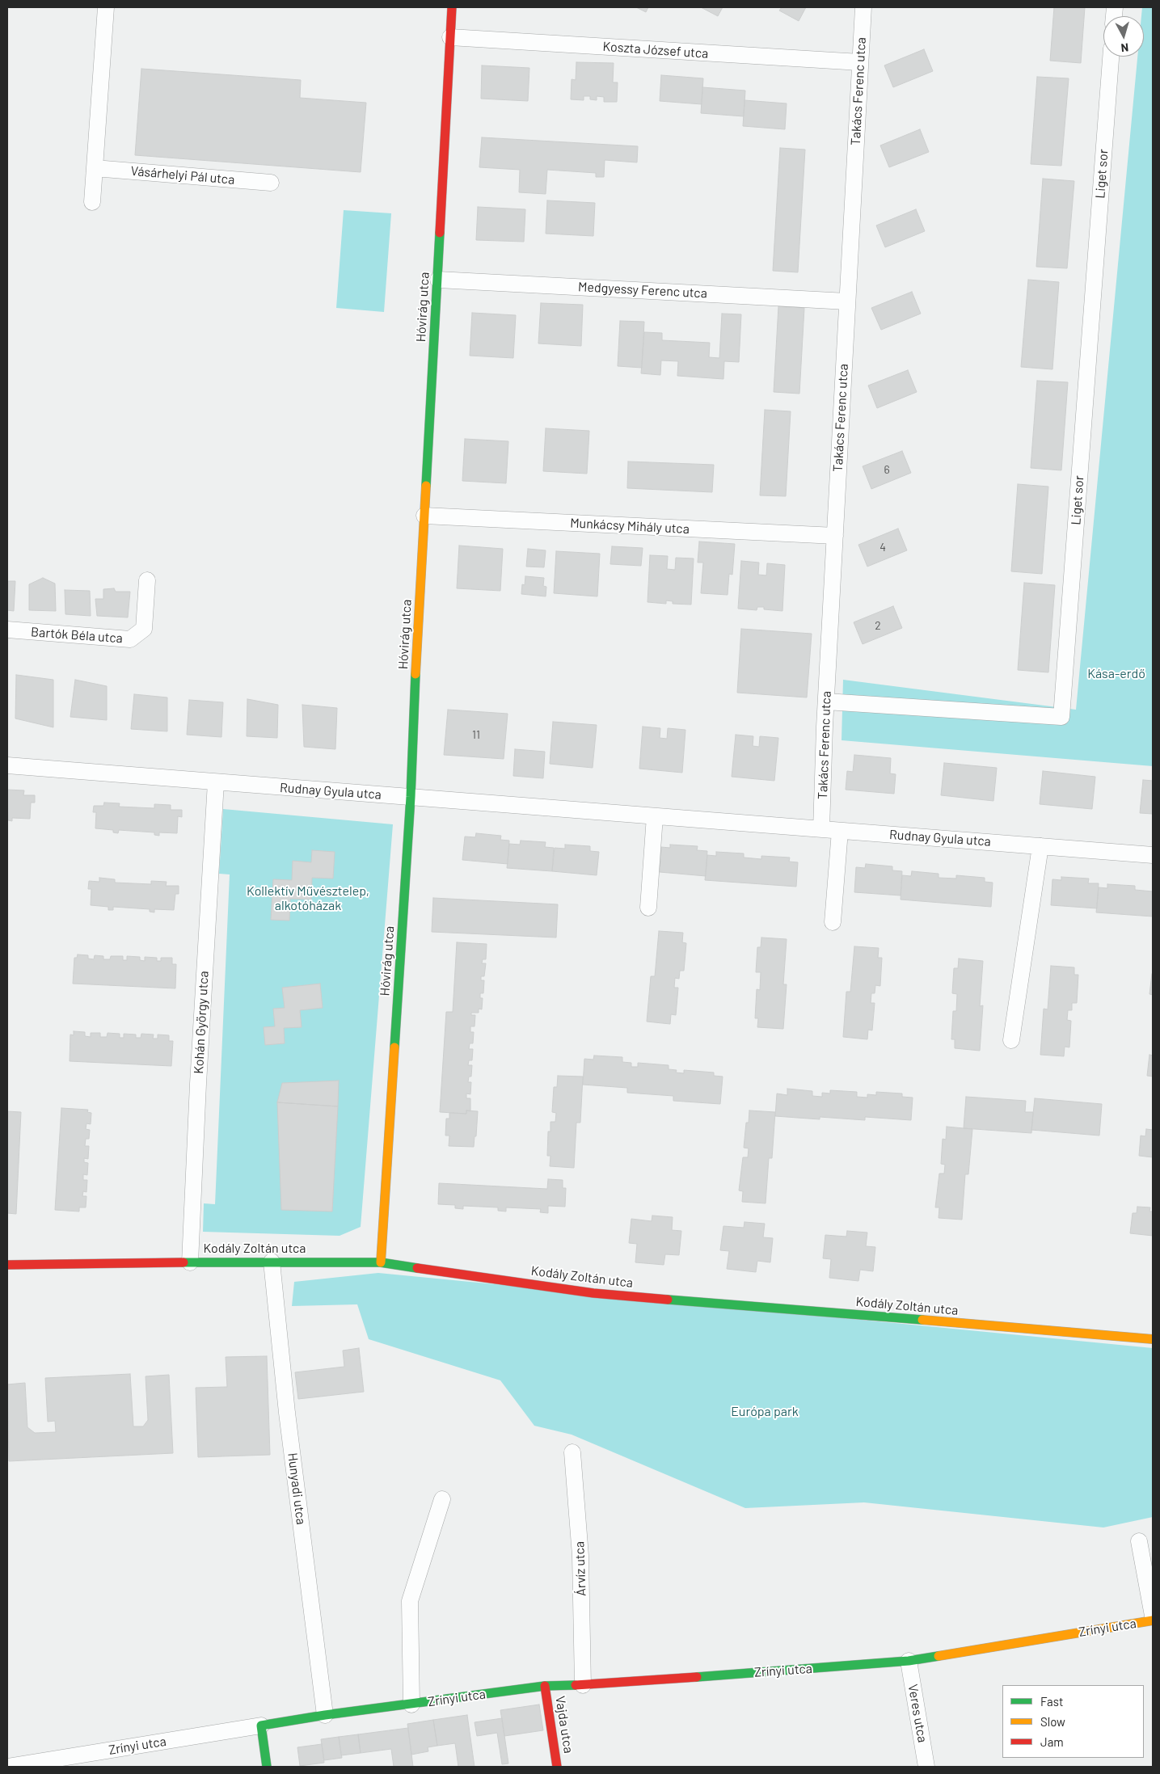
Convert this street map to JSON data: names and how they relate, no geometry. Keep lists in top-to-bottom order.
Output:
{
  "streets": {
    "street": [
      "Koszta József utca",
      "Takács Ferenc utca",
      "Liget sor",
      "Vásárhelyi Pál utca",
      "Medgyessy Ferenc utca",
      "Hóvirág utca",
      "Munkácsy Mihály utca",
      "Bartók Béla utca",
      "Rudnay Gyula utca",
      "Kohán György utca",
      "Kodály Zoltán utca",
      "Hunyadi utca",
      "Árvíz utca",
      "Zrínyi utca",
      "Veres utca",
      "Vajda utca"
    ]
  },
  "crossings": [
    ["Koszta József utca", "Takács Ferenc utca"],
    ["Koszta József utca", "Hóvirág utca"],
    ["Takács Ferenc utca", "Liget sor"],
    ["Takács Ferenc utca", "Medgyessy Ferenc utca"],
    ["Takács Ferenc utca", "Munkácsy Mihály utca"],
    ["Takács Ferenc utca", "Rudnay Gyula utca"],
    ["Medgyessy Ferenc utca", "Hóvirág utca"],
    ["Hóvirág utca", "Munkácsy Mihály utca"],
    ["Hóvirág utca", "Rudnay Gyula utca"],
    ["Hóvirág utca", "Kodály Zoltán utca"],
    ["Rudnay Gyula utca", "Kohán György utca"],
    ["Kohán György utca", "Kodály Zoltán utca"],
    ["Kodály Zoltán utca", "Hunyadi utca"],
    ["Hunyadi utca", "Zrínyi utca"],
    ["Árvíz utca", "Zrínyi utca"],
    ["Zrínyi utca", "Veres utca"],
    ["Zrínyi utca", "Vajda utca"]
  ],
  "parks": ["Kása-erdő", "Kollektív Művésztelep, alkotóházak", "Európa park"],
  "house_numbers": [
    "6",
    "4",
    "2",
    "11"
  ],
  "legend": ["Fast", "Slow", "Jam"],
  "north": "bottom"
}
